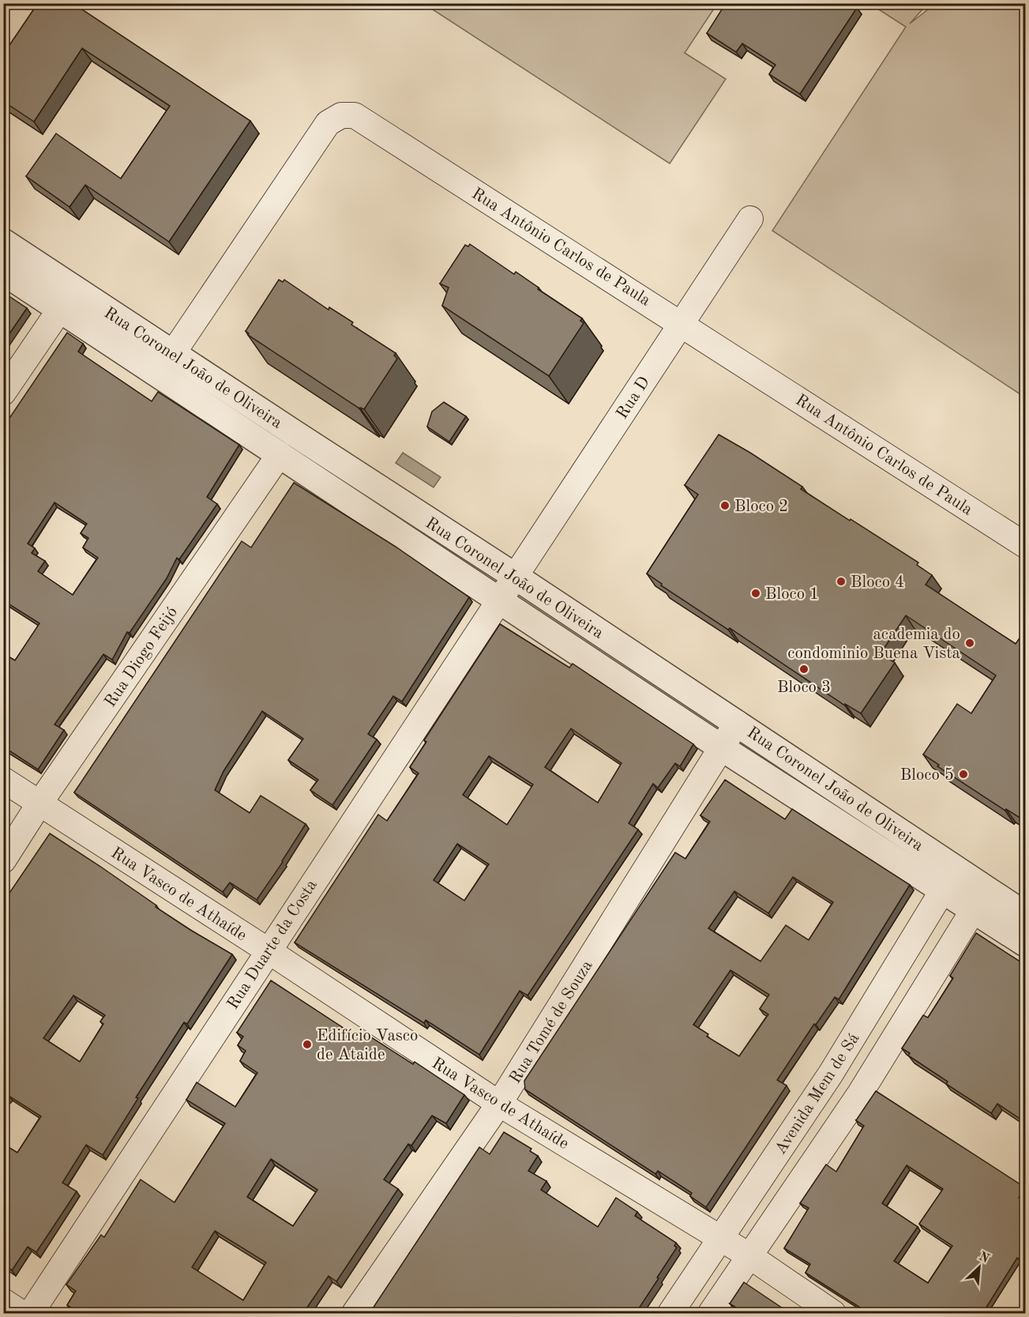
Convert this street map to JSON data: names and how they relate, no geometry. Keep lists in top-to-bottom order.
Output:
{
  "streets": {
    "street": [
      "Rua Antônio Carlos de Paula",
      "Rua Coronel João de Oliveira",
      "Rua D",
      "Rua Diogo Feijó",
      "Rua Vasco de Athaíde",
      "Rua Duarte da Costa",
      "Rua Tomé de Souza",
      "Avenida Mem de Sá"
    ]
  },
  "crossings": [
    ["Rua Antônio Carlos de Paula", "Rua Coronel João de Oliveira"],
    ["Rua Antônio Carlos de Paula", "Rua D"],
    ["Rua Coronel João de Oliveira", "Rua D"],
    ["Rua Coronel João de Oliveira", "Rua Diogo Feijó"],
    ["Rua Coronel João de Oliveira", "Rua Duarte da Costa"],
    ["Rua Coronel João de Oliveira", "Rua Tomé de Souza"],
    ["Rua Coronel João de Oliveira", "Avenida Mem de Sá"],
    ["Rua D", "Rua Duarte da Costa"],
    ["Rua Diogo Feijó", "Rua Vasco de Athaíde"],
    ["Rua Vasco de Athaíde", "Rua Duarte da Costa"],
    ["Rua Vasco de Athaíde", "Rua Tomé de Souza"],
    ["Rua Vasco de Athaíde", "Avenida Mem de Sá"]
  ],
  "places": [
    "Bloco 2",
    "Bloco 4",
    "Bloco 1",
    "academia do condominio Buena Vista",
    "Bloco 3",
    "Bloco 5",
    "Edifício Vasco de Ataide"
  ],
  "north": "top right"
}
